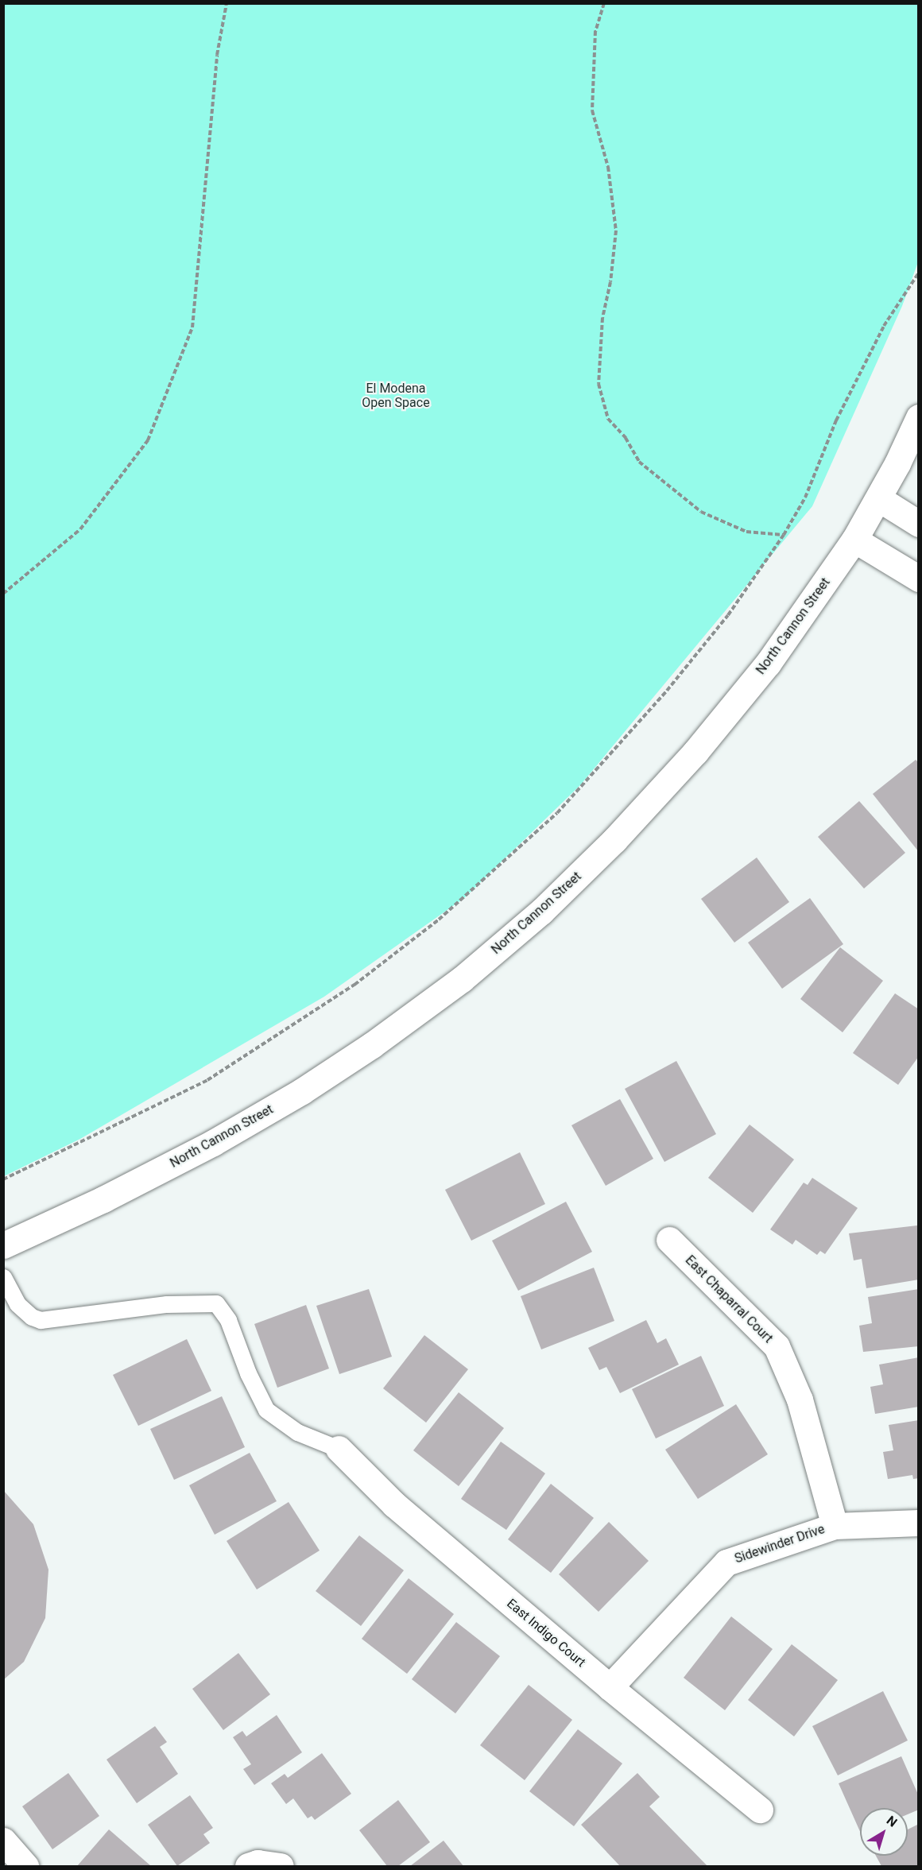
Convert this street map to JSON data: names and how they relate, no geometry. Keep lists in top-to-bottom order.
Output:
{
  "streets": {
    "street": [
      "North Cannon Street",
      "East Chaparral Court",
      "Sidewinder Drive",
      "East Indigo Court"
    ]
  },
  "crossings": [
    ["East Chaparral Court", "Sidewinder Drive"],
    ["Sidewinder Drive", "East Indigo Court"]
  ],
  "parks": ["El Modena Open Space"],
  "north": "top right"
}
